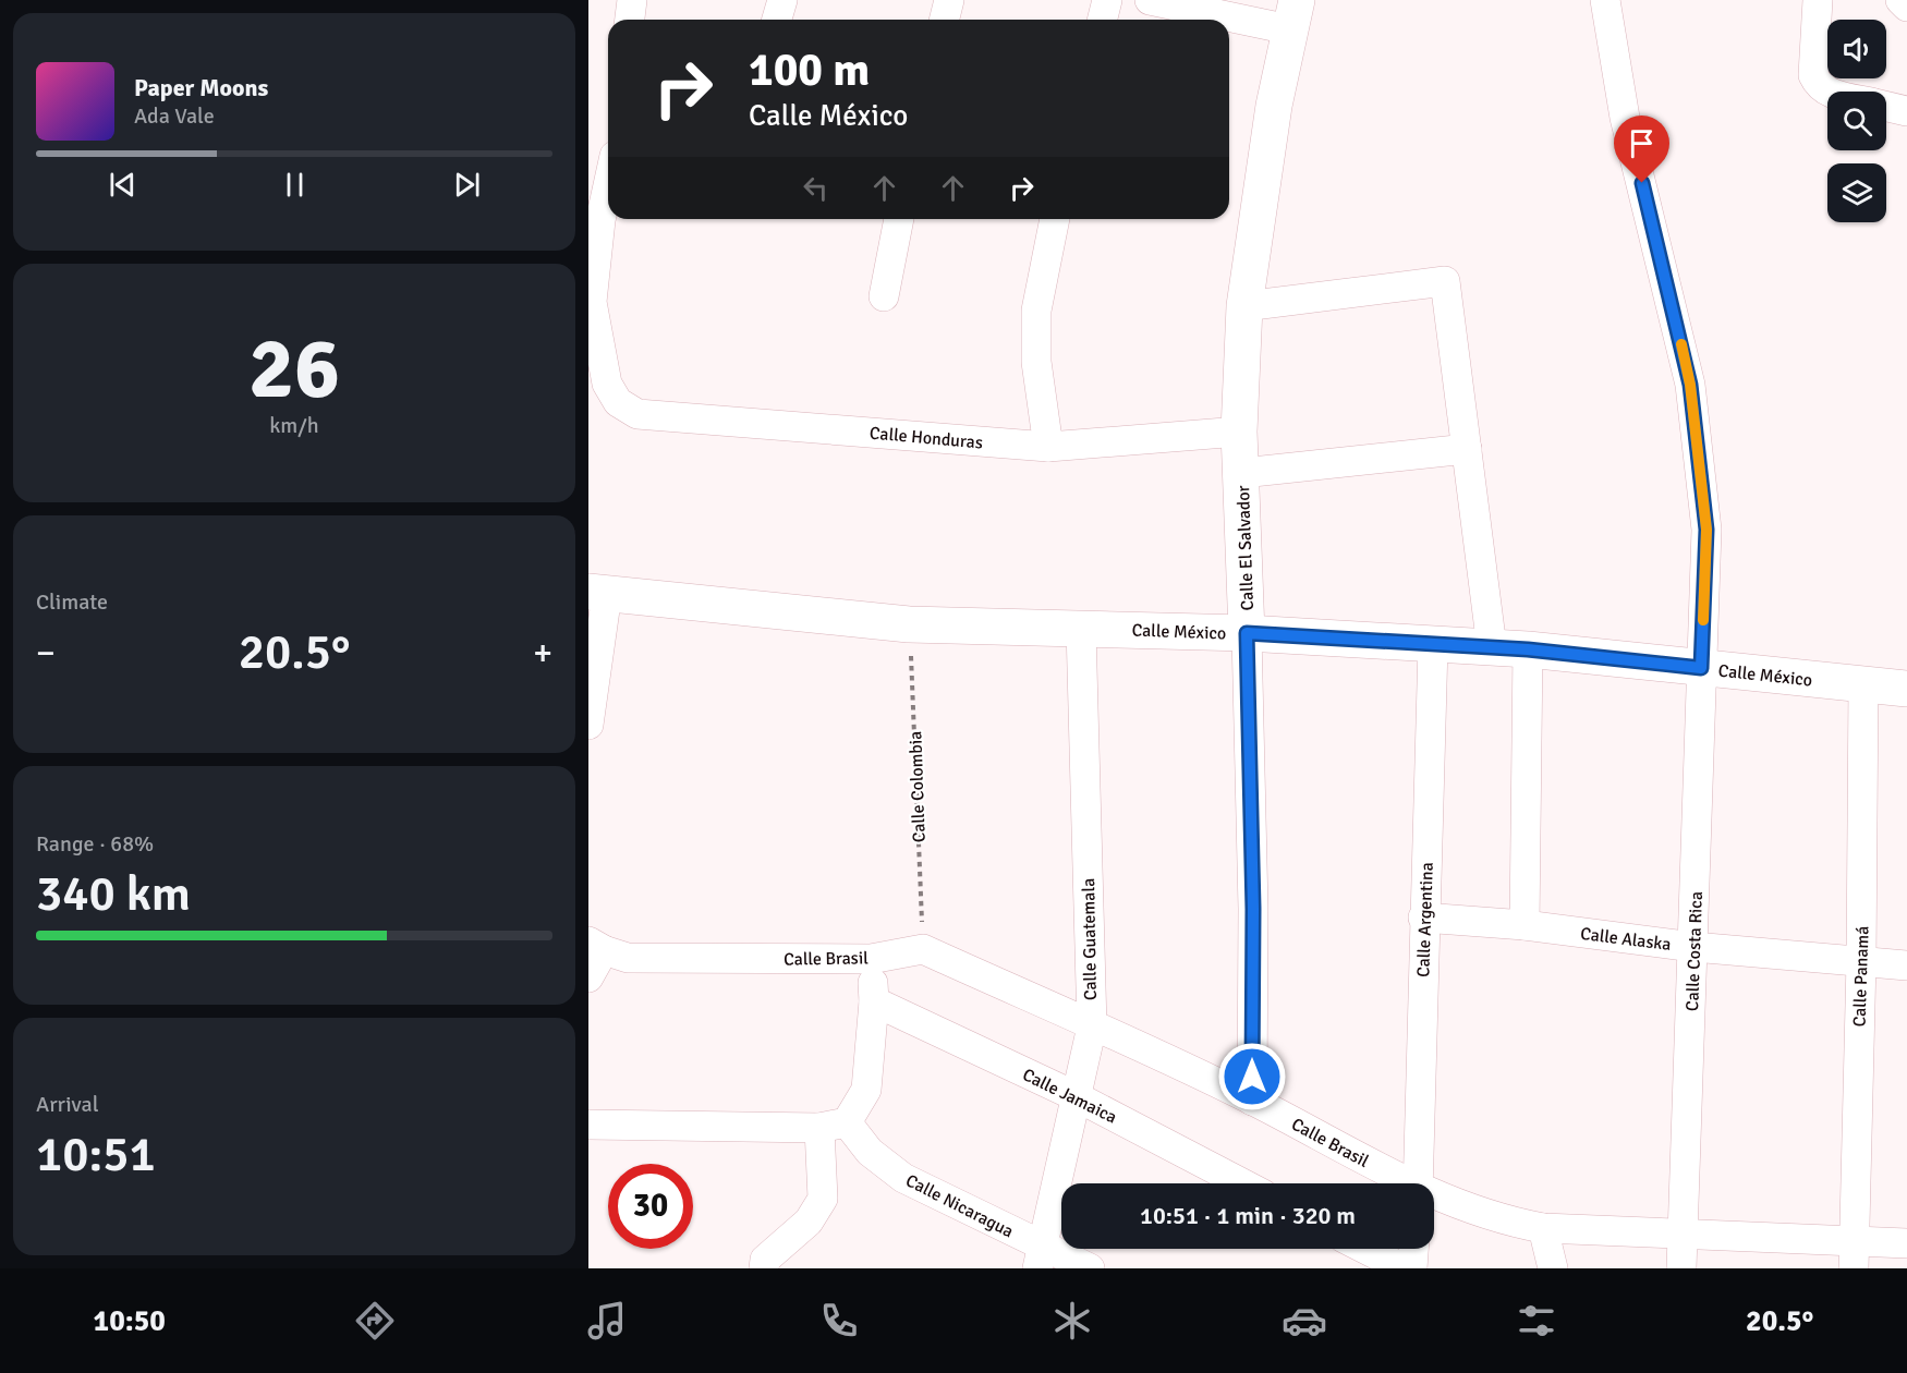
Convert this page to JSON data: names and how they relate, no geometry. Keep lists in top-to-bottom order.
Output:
{
  "streets": {
    "street": [
      "Calle Honduras",
      "Calle El Salvador",
      "Calle México",
      "Calle Argentina",
      "Calle Alaska",
      "Calle Guatemala",
      "Calle Costa Rica",
      "Calle Brasil",
      "Calle Panamá",
      "Calle Jamaica",
      "Calle Nicaragua"
    ],
    "path": ["Calle Colombia"]
  },
  "crossings": [
    ["Calle Honduras", "Calle El Salvador"],
    ["Calle El Salvador", "Calle México"],
    ["Calle El Salvador", "Calle Brasil"],
    ["Calle México", "Calle Colombia"],
    ["Calle México", "Calle Argentina"],
    ["Calle México", "Calle Guatemala"],
    ["Calle México", "Calle Costa Rica"],
    ["Calle México", "Calle Panamá"],
    ["Calle Colombia", "Calle Brasil"],
    ["Calle Argentina", "Calle Alaska"],
    ["Calle Alaska", "Calle Costa Rica"],
    ["Calle Alaska", "Calle Panamá"],
    ["Calle Guatemala", "Calle Brasil"],
    ["Calle Guatemala", "Calle Jamaica"],
    ["Calle Guatemala", "Calle Nicaragua"],
    ["Calle Costa Rica", "Calle Brasil"],
    ["Calle Brasil", "Calle Panamá"]
  ],
  "page": {
    "turn": ["100 m", "Calle México"],
    "song": ["Paper Moons", "Ada Vale"],
    "tile": [
      ["26", "km/h"],
      "Climate",
      ["Range · 68%", "340 km"],
      ["Arrival", "10:51"]
    ],
    "heat": ["−", "20.5°", "+"],
    "limit": "30",
    "trip": "10:51 · 1 min · 320 m",
    "tabs": ["10:50", "20.5°"]
  }
}
